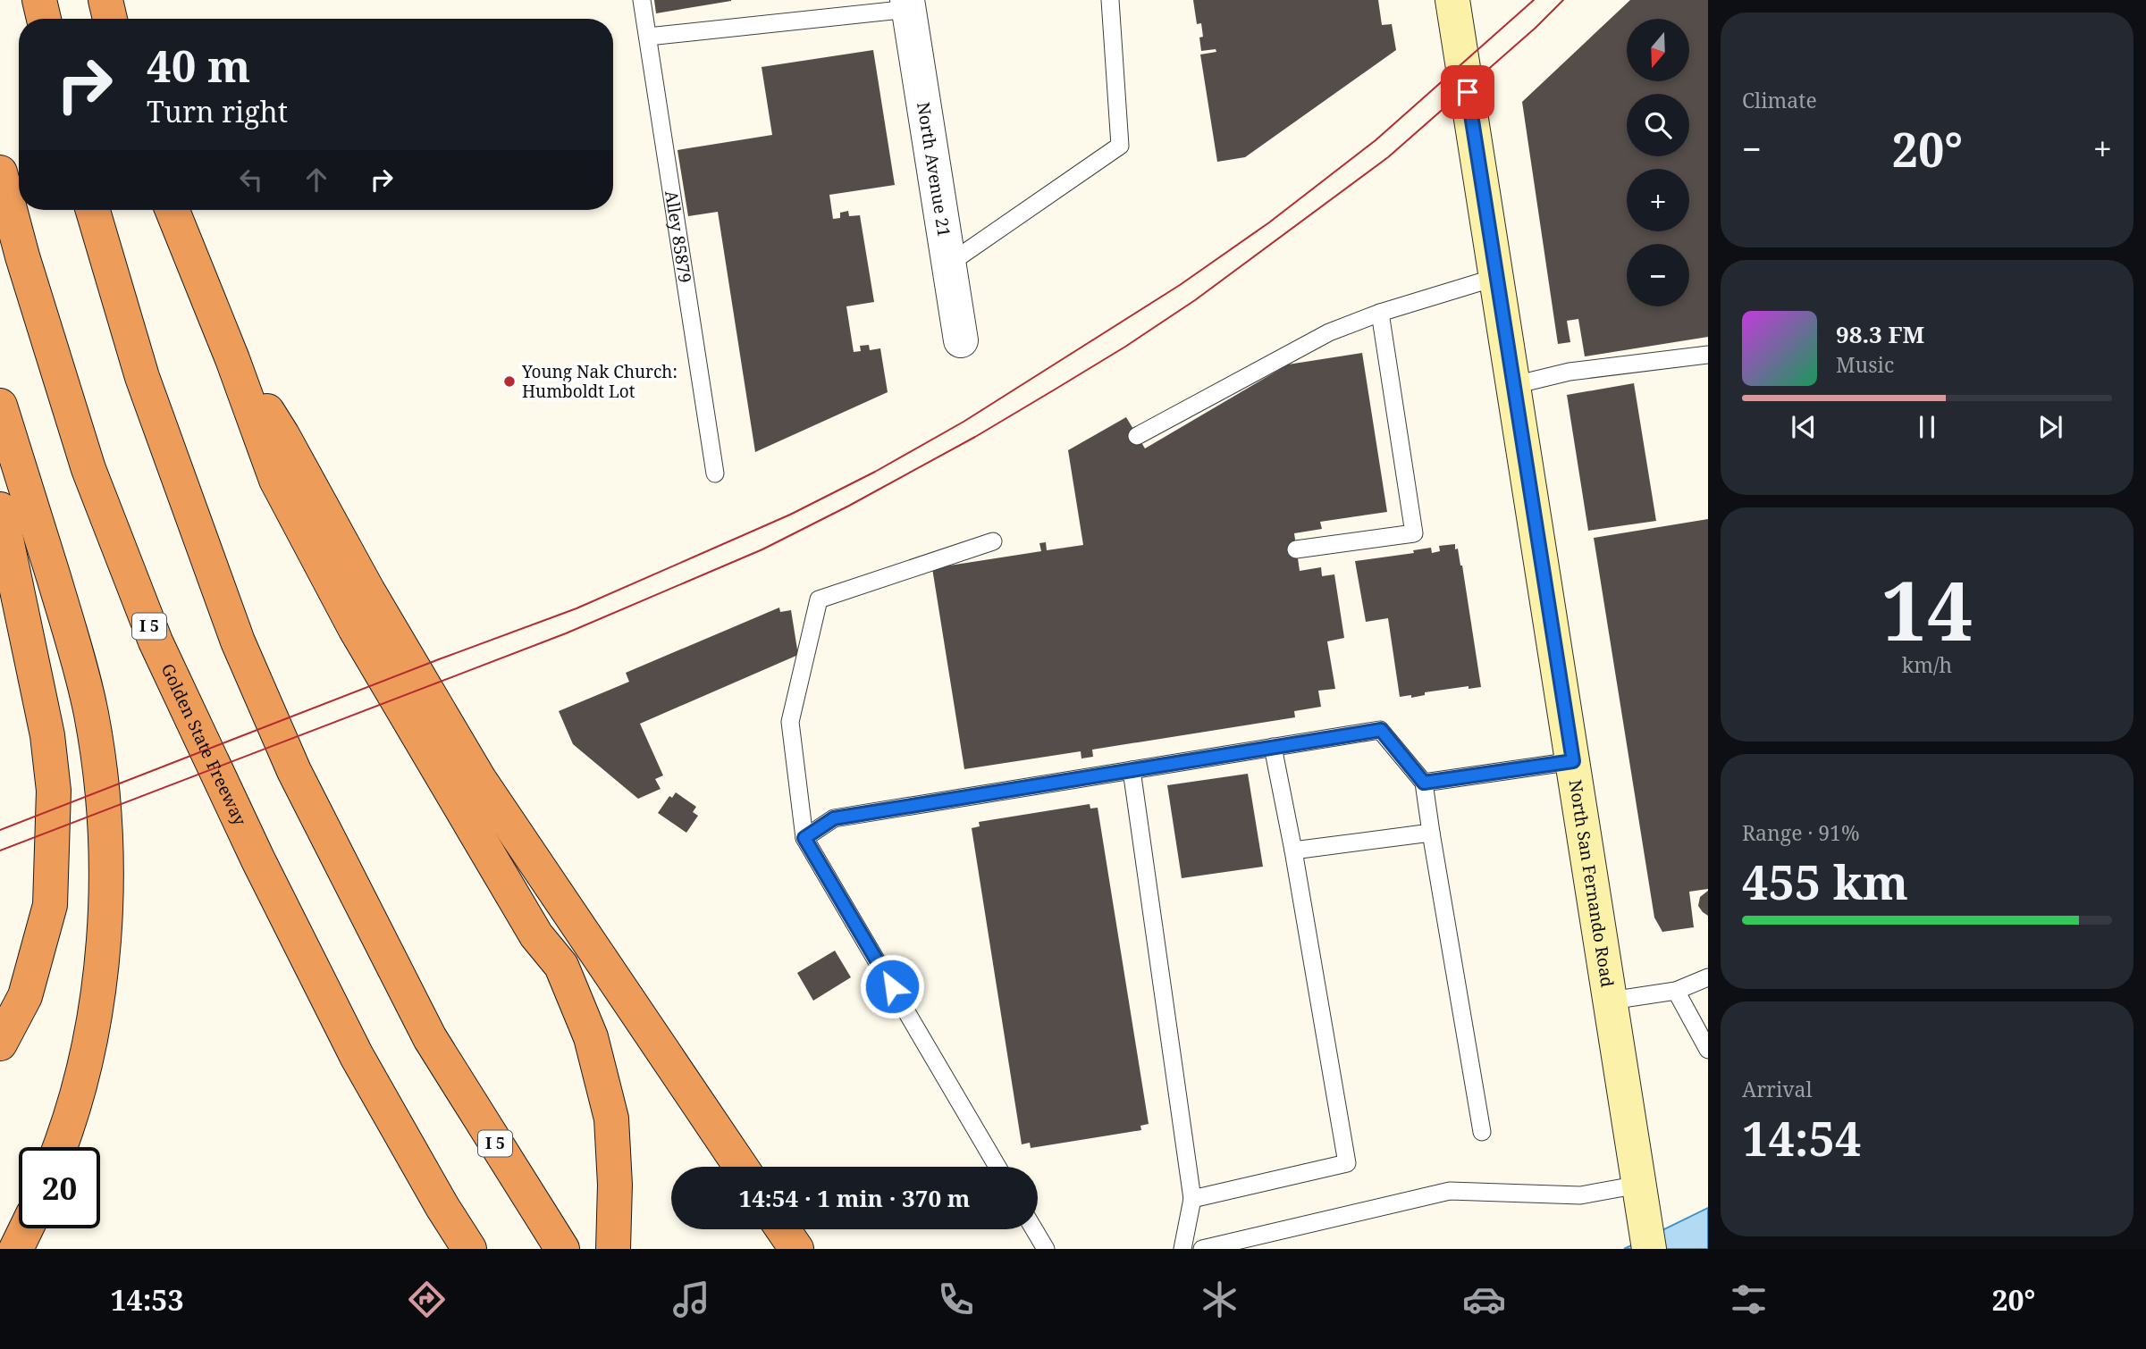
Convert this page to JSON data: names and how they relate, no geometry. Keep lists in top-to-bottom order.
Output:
{
  "streets": {
    "highway": ["I 5", "Golden State Freeway"],
    "main road": ["North San Fernando Road"],
    "street": ["North Avenue 21"],
    "lane": ["Alley 85879"]
  },
  "places": ["Young Nak Church: Humboldt Lot"],
  "north": "bottom",
  "page": {
    "tile": [
      "Climate",
      ["14", "km/h"],
      ["Range · 91%", "455 km"],
      ["Arrival", "14:54"]
    ],
    "map_buttons": ["+", "−"],
    "turn": ["40 m", "Turn right"],
    "heat": ["−", "20°", "+"],
    "song": ["98.3 FM", "Music"],
    "limit": "20",
    "trip": "14:54 · 1 min · 370 m",
    "tabs": ["14:53", "20°"]
  }
}
